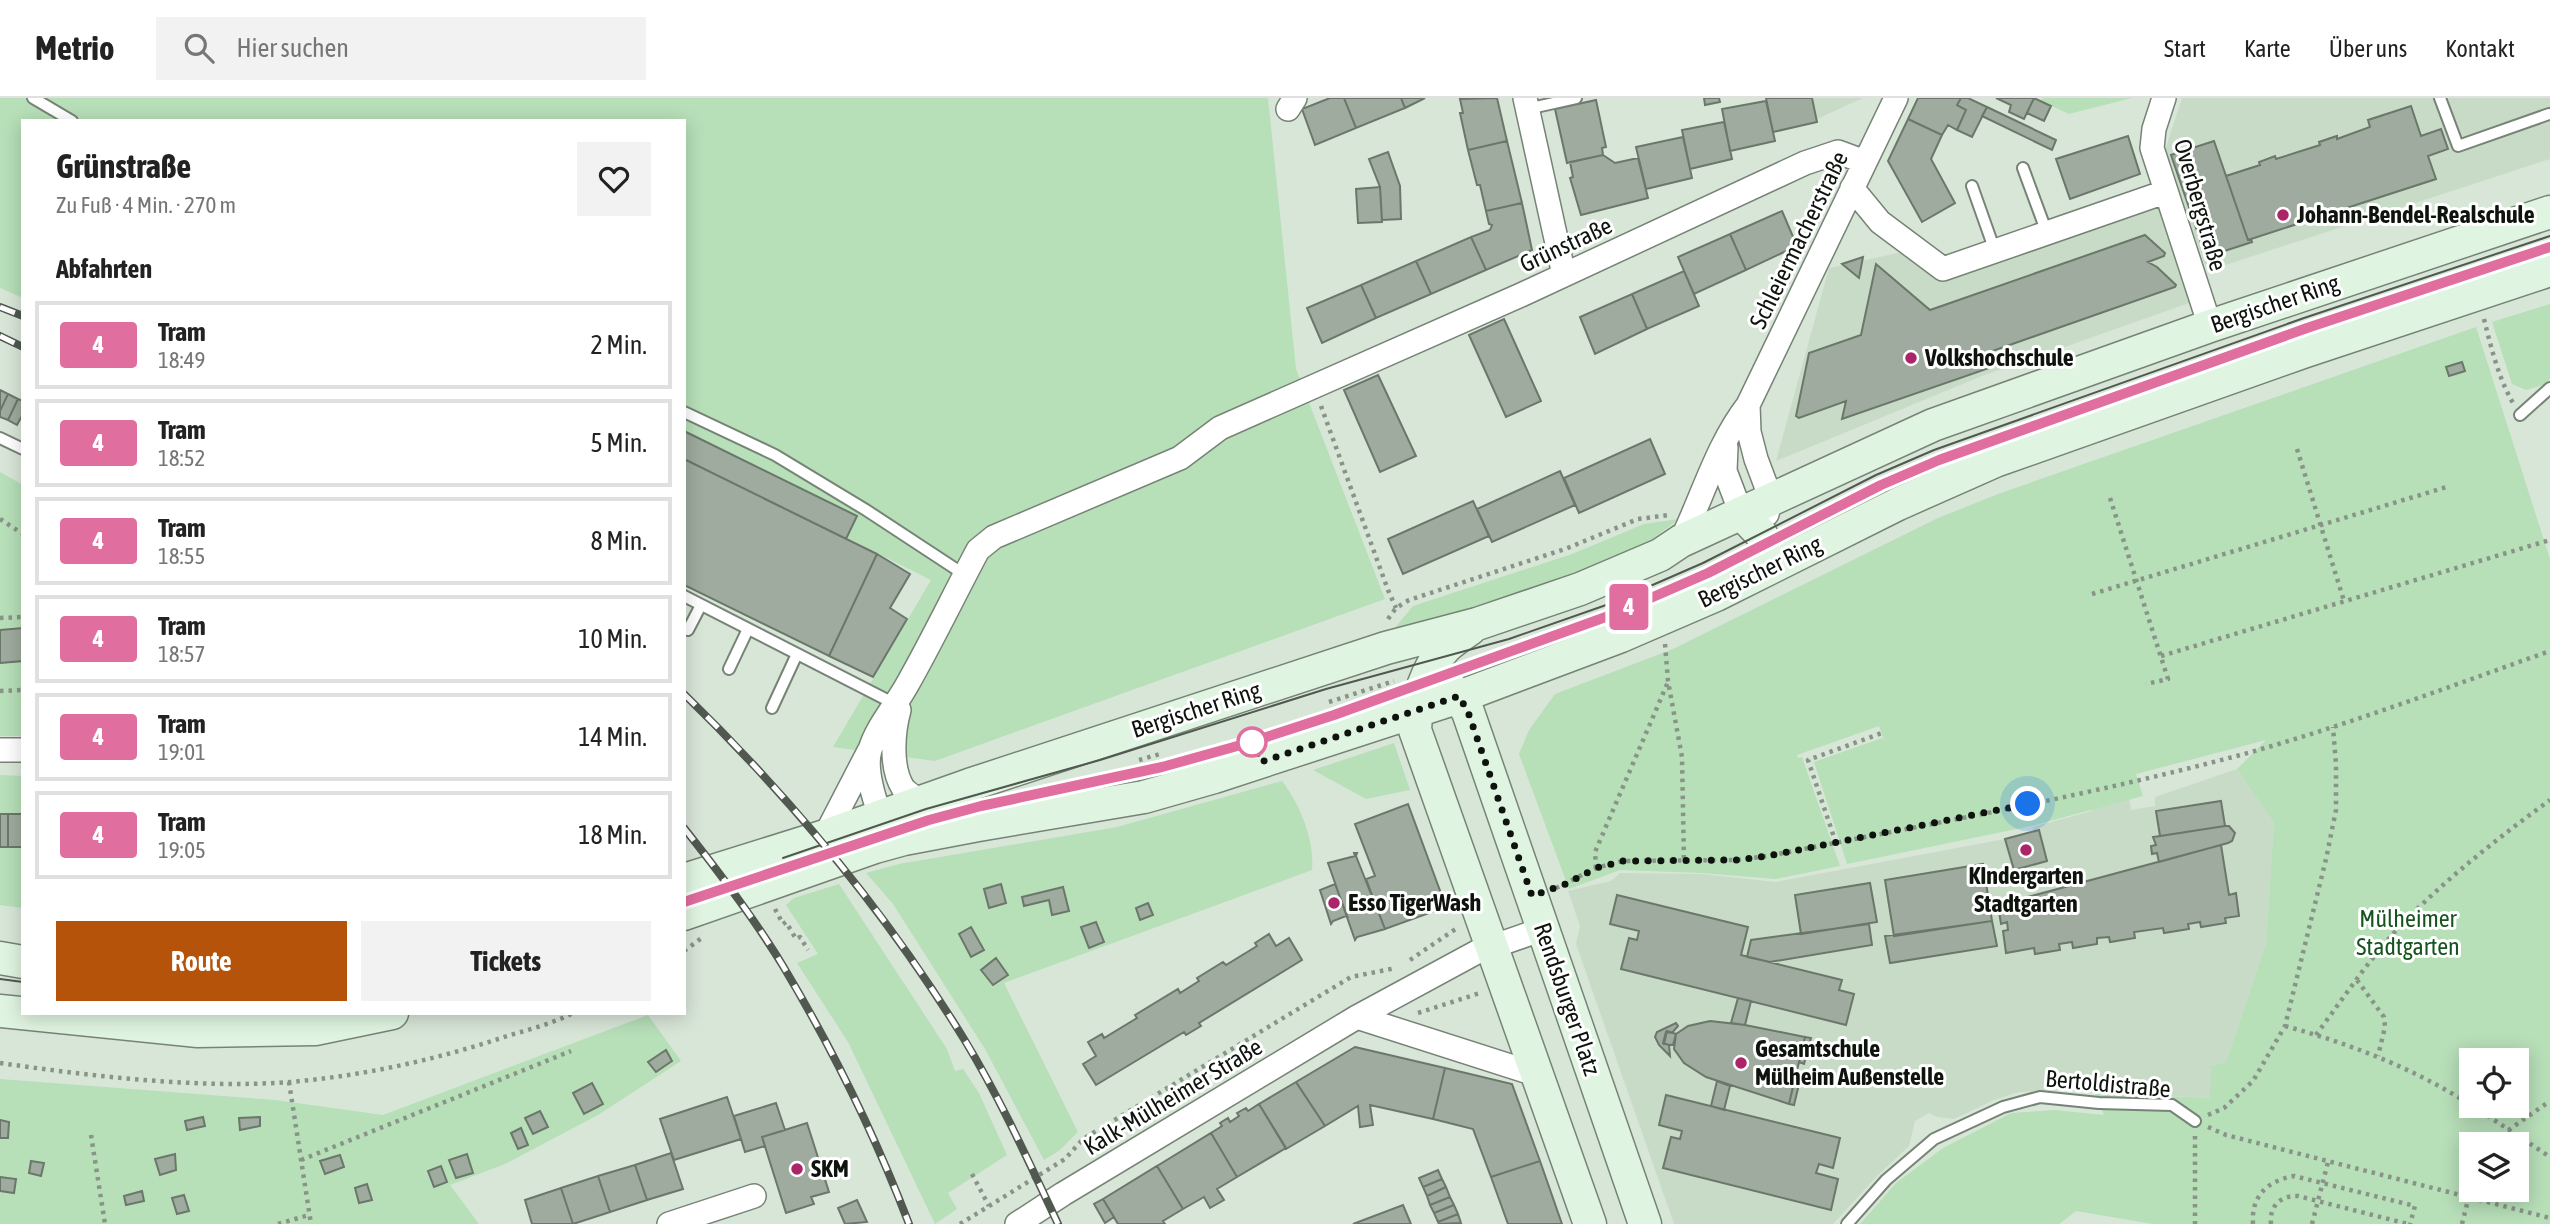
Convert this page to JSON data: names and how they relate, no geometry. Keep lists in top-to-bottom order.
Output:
{
  "streets": {
    "main road": ["Bergischer Ring", "Rendsburger Platz"],
    "street": [
      "Overbergstraße",
      "Schleiermacherstraße",
      "Grünstraße",
      "Kalk-Mülheimer Straße"
    ],
    "lane": ["Bertoldistraße"]
  },
  "crossings": [
    ["Overbergstraße", "Bergischer Ring"],
    ["Schleiermacherstraße", "Grünstraße"],
    ["Schleiermacherstraße", "Bergischer Ring"],
    ["Grünstraße", "Bergischer Ring"],
    ["Bergischer Ring", "Rendsburger Platz"],
    ["Rendsburger Platz", "Kalk-Mülheimer Straße"]
  ],
  "parks": ["Mülheimer Stadtgarten"],
  "places": [
    "Johann-Bendel-Realschule",
    "Volkshochschule",
    "KIndergarten Stadtgarten",
    "Esso TigerWash",
    "Gesamtschule Mülheim Außenstelle",
    "SKM"
  ],
  "lines": ["tram line 4"],
  "page": {
    "header": "Metrio",
    "search": "Hier suchen",
    "nav": [
      "Start",
      "Karte",
      "Über uns",
      "Kontakt"
    ],
    "on_map": "4",
    "heading": [
      ["Grünstraße", "Zu Fuß · 4 Min. · 270 m"],
      "Abfahrten"
    ],
    "list": [
      {
        "mark": "4",
        "name": "Tram",
        "note": "18:49",
        "value": "2 Min."
      },
      {
        "mark": "4",
        "name": "Tram",
        "note": "18:52",
        "value": "5 Min."
      },
      {
        "mark": "4",
        "name": "Tram",
        "note": "18:55",
        "value": "8 Min."
      },
      {
        "mark": "4",
        "name": "Tram",
        "note": "18:57",
        "value": "10 Min."
      },
      {
        "mark": "4",
        "name": "Tram",
        "note": "19:01",
        "value": "14 Min."
      },
      {
        "mark": "4",
        "name": "Tram",
        "note": "19:05",
        "value": "18 Min."
      }
    ],
    "buttons": ["Route", "Tickets"]
  }
}
